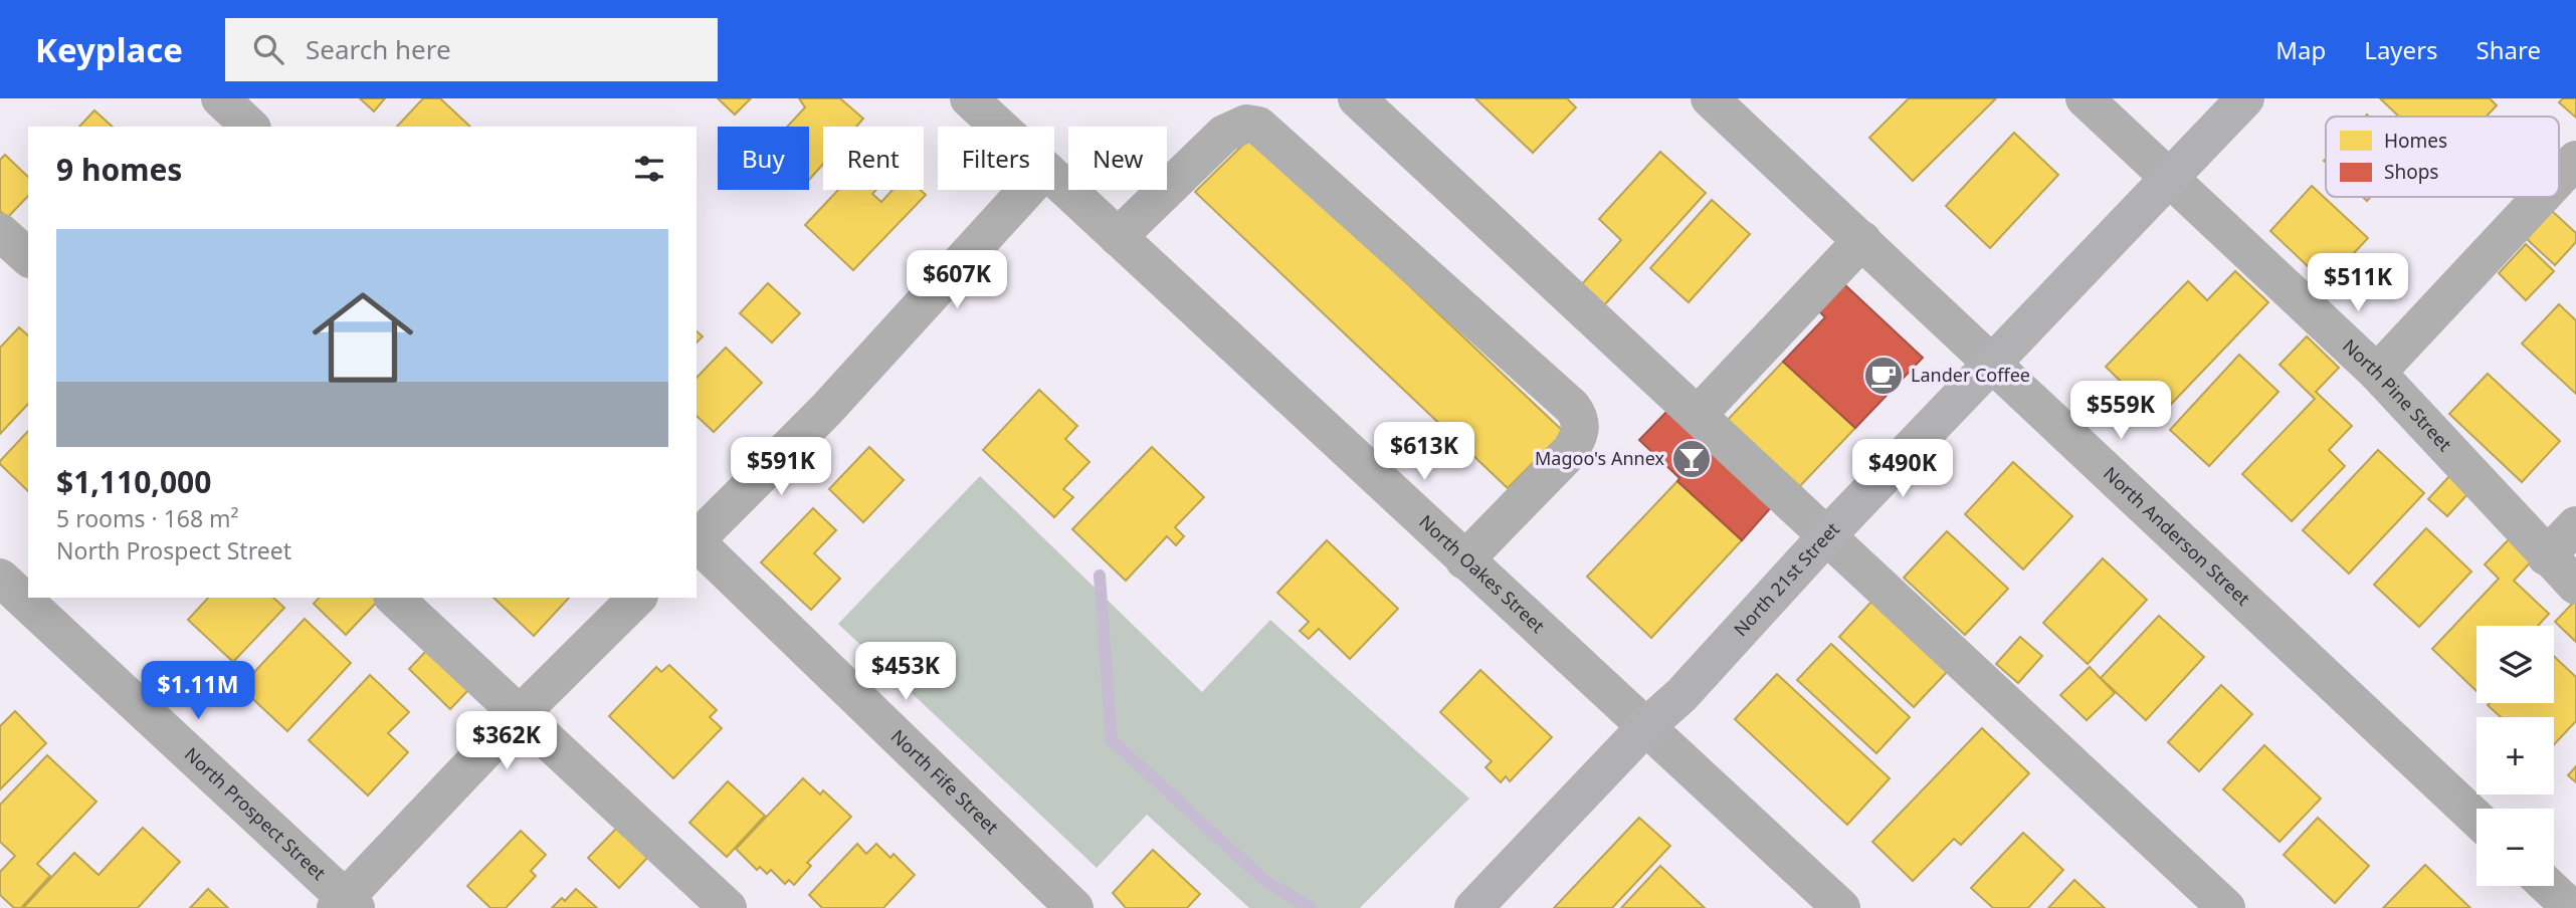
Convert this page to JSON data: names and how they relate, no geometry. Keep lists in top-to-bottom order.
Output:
{
  "streets": {
    "main road": ["North 21st Street"],
    "street": [
      "North Pine Street",
      "North Anderson Street",
      "North Oakes Street",
      "North Fife Street",
      "North Prospect Street"
    ]
  },
  "crossings": [
    ["North Pine Street", "North 21st Street"],
    ["North Anderson Street", "North 21st Street"],
    ["North Oakes Street", "North 21st Street"]
  ],
  "places": {
    "cafe": ["Lander Coffee"],
    "bar": ["Magoo's Annex"]
  },
  "legend": ["Homes", "Shops"],
  "page": {
    "header": "Keyplace",
    "search": "Search here",
    "nav": ["Map", "Layers", "Share"],
    "chip": [
      "Buy",
      "Rent",
      "Filters",
      "New"
    ],
    "heading": "9 homes",
    "list": [
      {
        "name": "$1,110,000",
        "note": "5 rooms · 168 m² · North Prospect Street"
      }
    ],
    "price": [
      "$607K",
      "$511K",
      "$559K",
      "$613K",
      "$591K",
      "$490K",
      "$453K",
      "$1.11M",
      "$362K"
    ],
    "map_buttons": ["+", "−"]
  }
}
